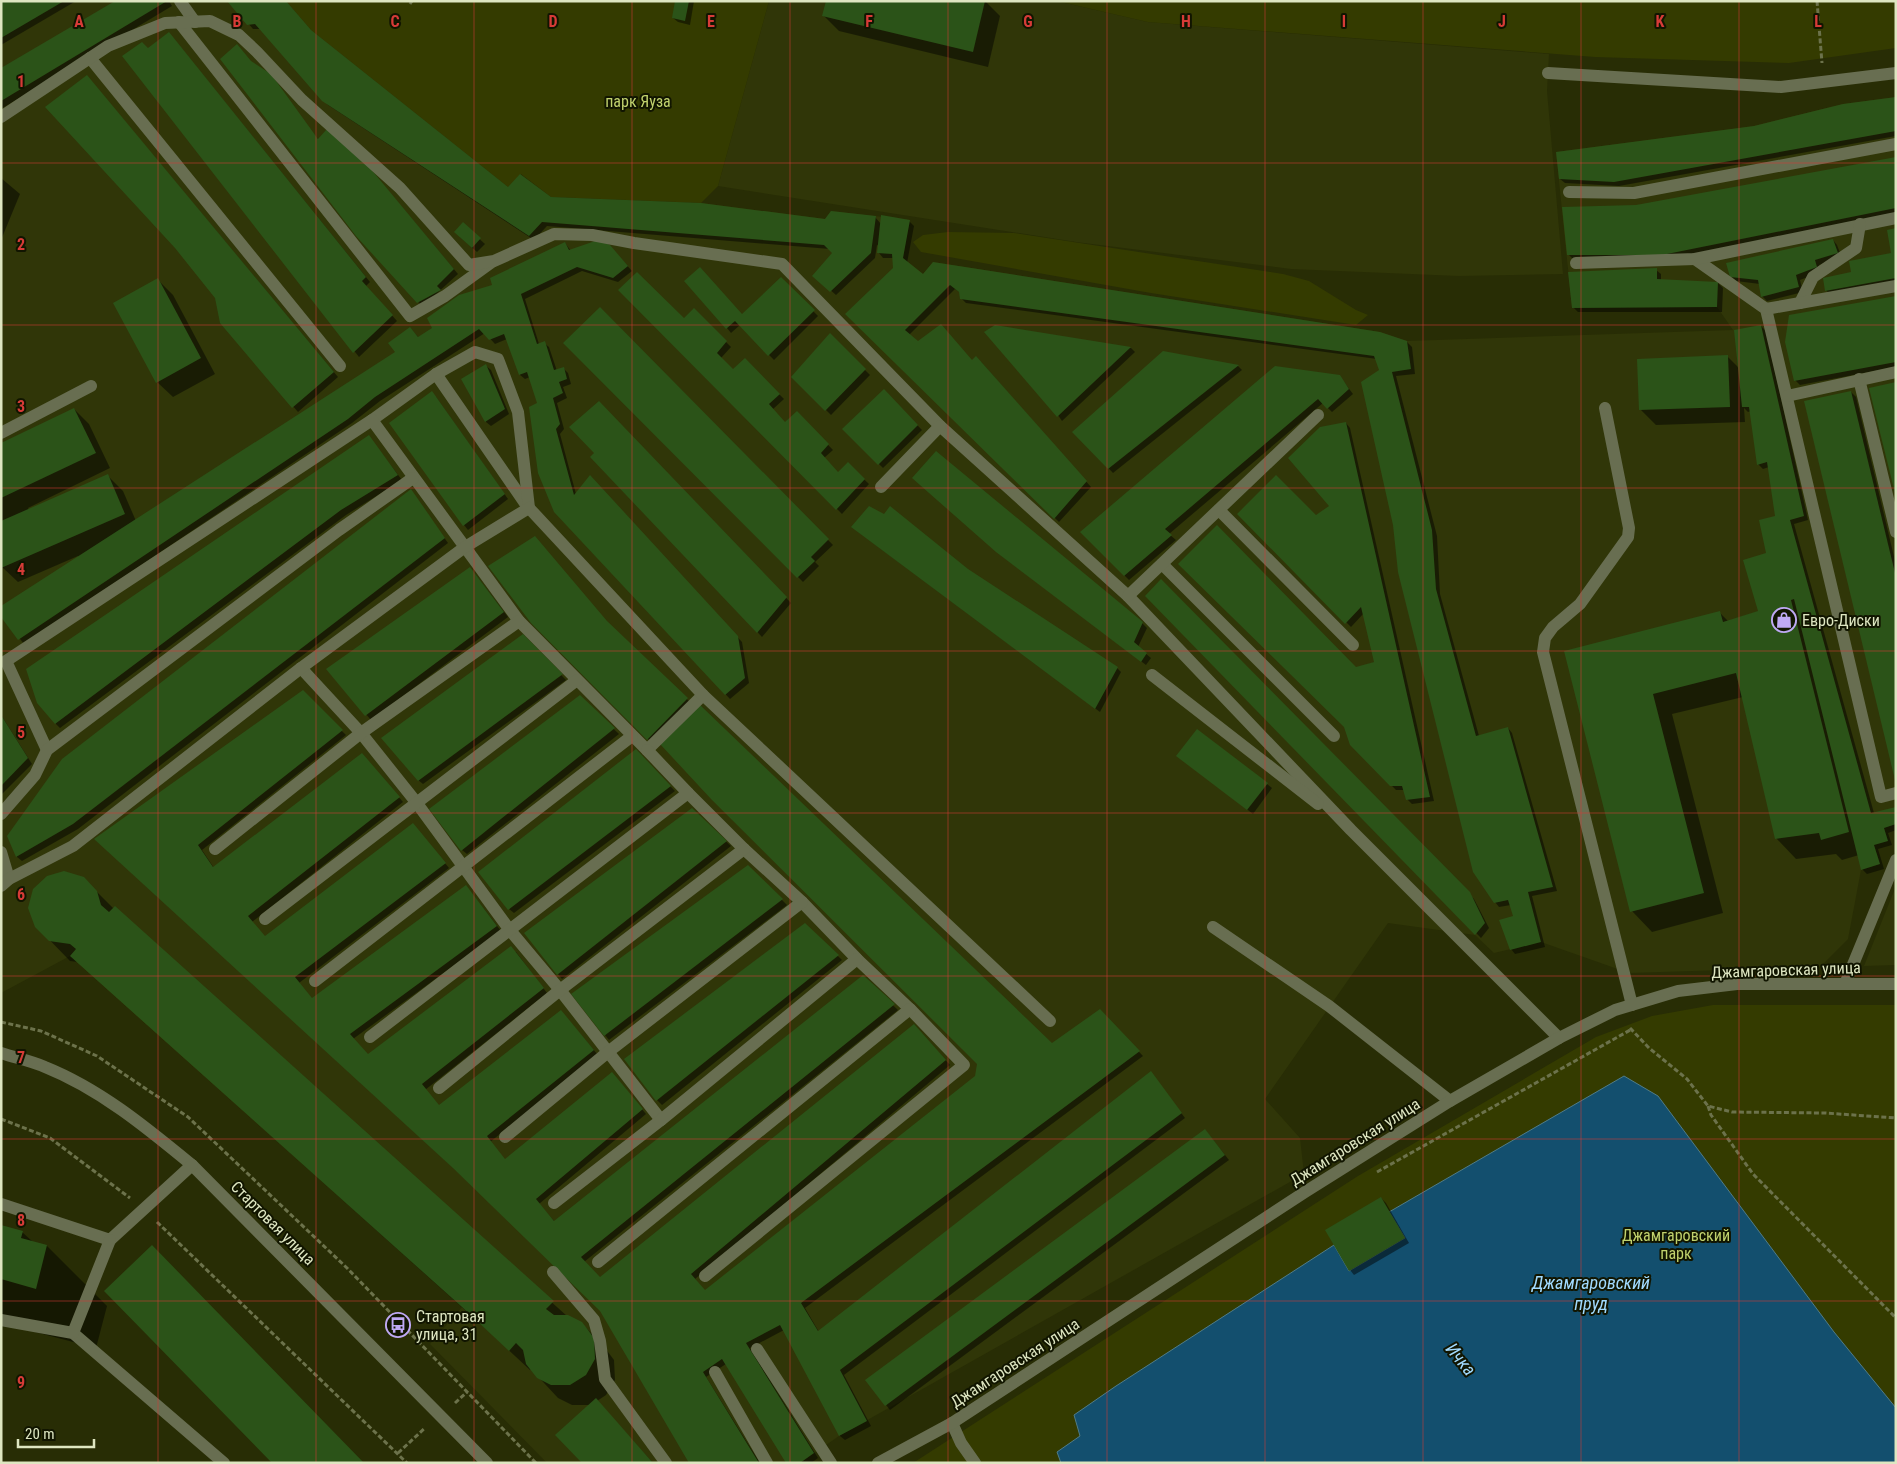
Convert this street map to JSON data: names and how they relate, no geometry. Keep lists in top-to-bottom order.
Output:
{
  "streets": {
    "street": ["Джамгаровская улица", "Стартовая улица"]
  },
  "water": ["Джамгаровский пруд", "Ичка"],
  "parks": ["парк Яуза", "Джамгаровский парк"],
  "places": {
    "shop": ["Евро-Диски"],
    "bus stop": ["Стартовая улица, 31"]
  },
  "scale_bar": "20 m",
  "grid": {
    "columns": [
      "A",
      "B",
      "C",
      "D",
      "E",
      "F",
      "G",
      "H",
      "I",
      "J",
      "K",
      "L"
    ],
    "rows": [
      "1",
      "2",
      "3",
      "4",
      "5",
      "6",
      "7",
      "8",
      "9"
    ]
  }
}
